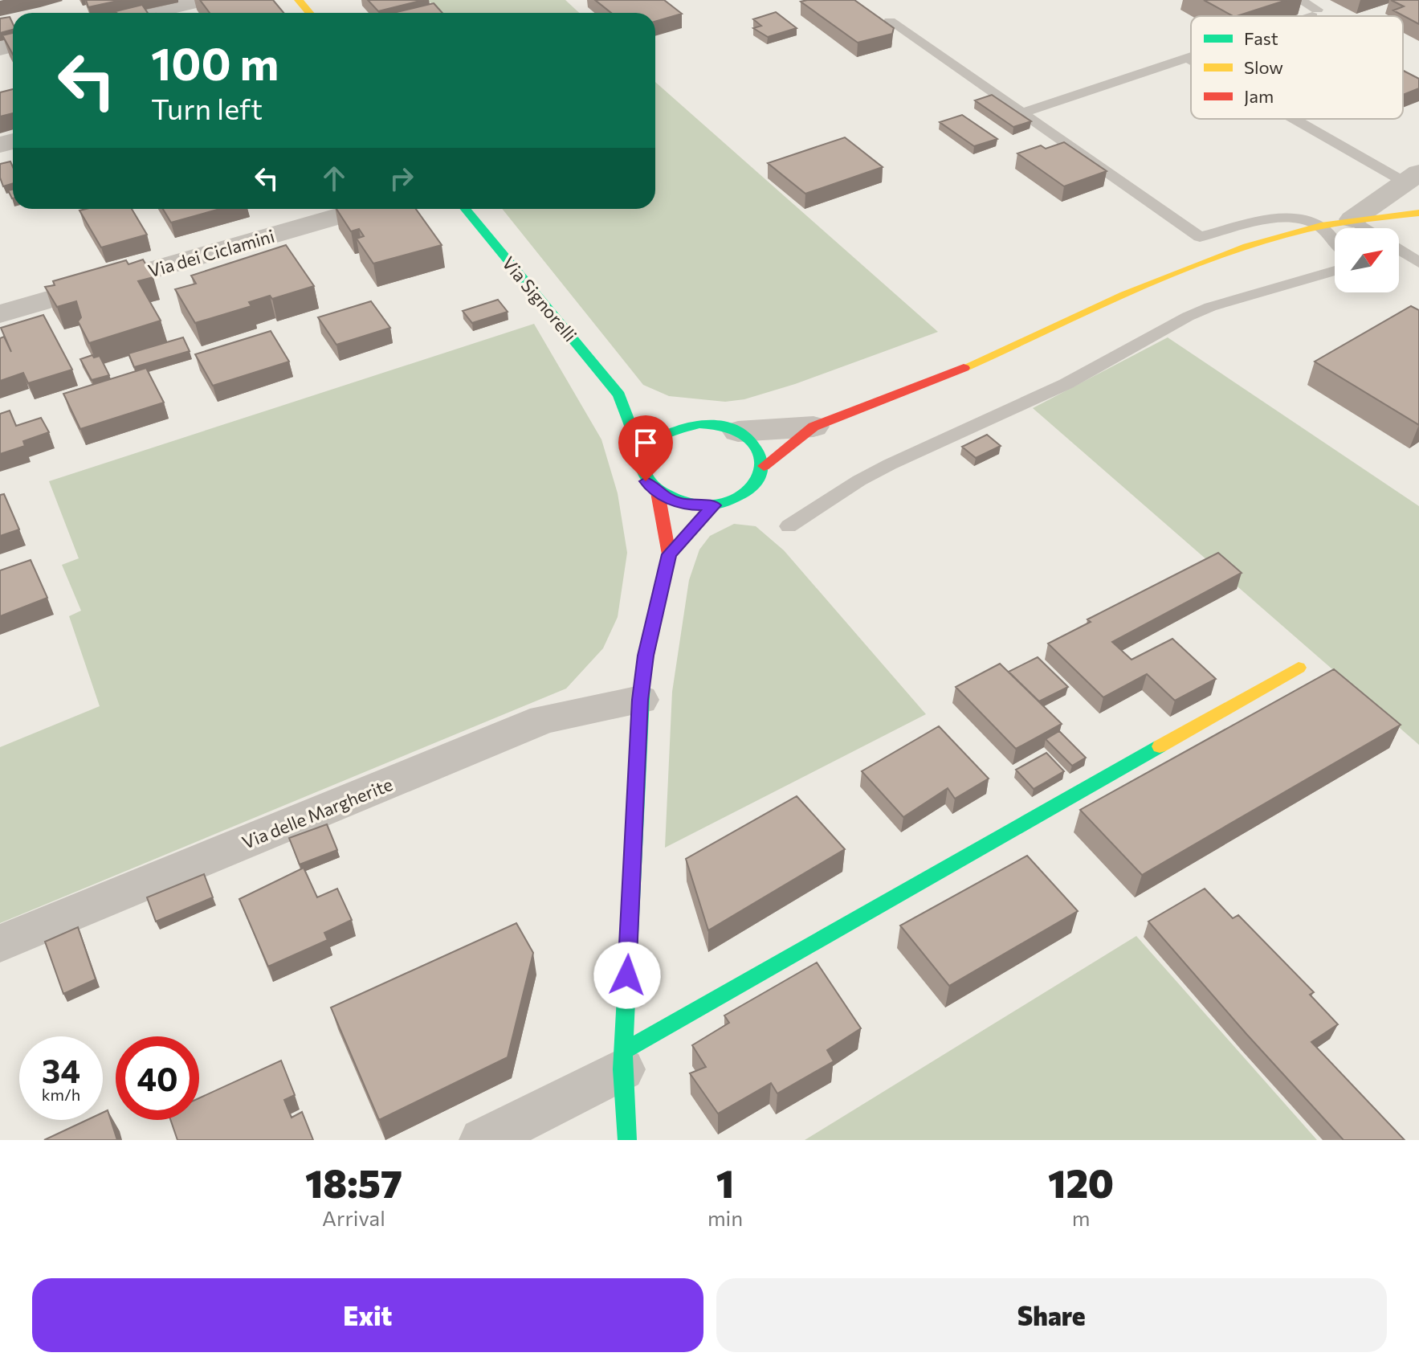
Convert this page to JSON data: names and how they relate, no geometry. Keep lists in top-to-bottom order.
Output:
{
  "streets": {
    "street": ["Via dei Ciclamini", "Via Signorelli", "Via delle Margherite"]
  },
  "legend": ["Fast", "Slow", "Jam"],
  "north": "top right",
  "page": {
    "turn": ["100 m", "Turn left"],
    "speed": "34 km/h",
    "limit": "40",
    "eta": [
      "18:57",
      "Arrival",
      "1",
      "min",
      "120",
      "m"
    ],
    "buttons": ["Exit", "Share"]
  }
}
